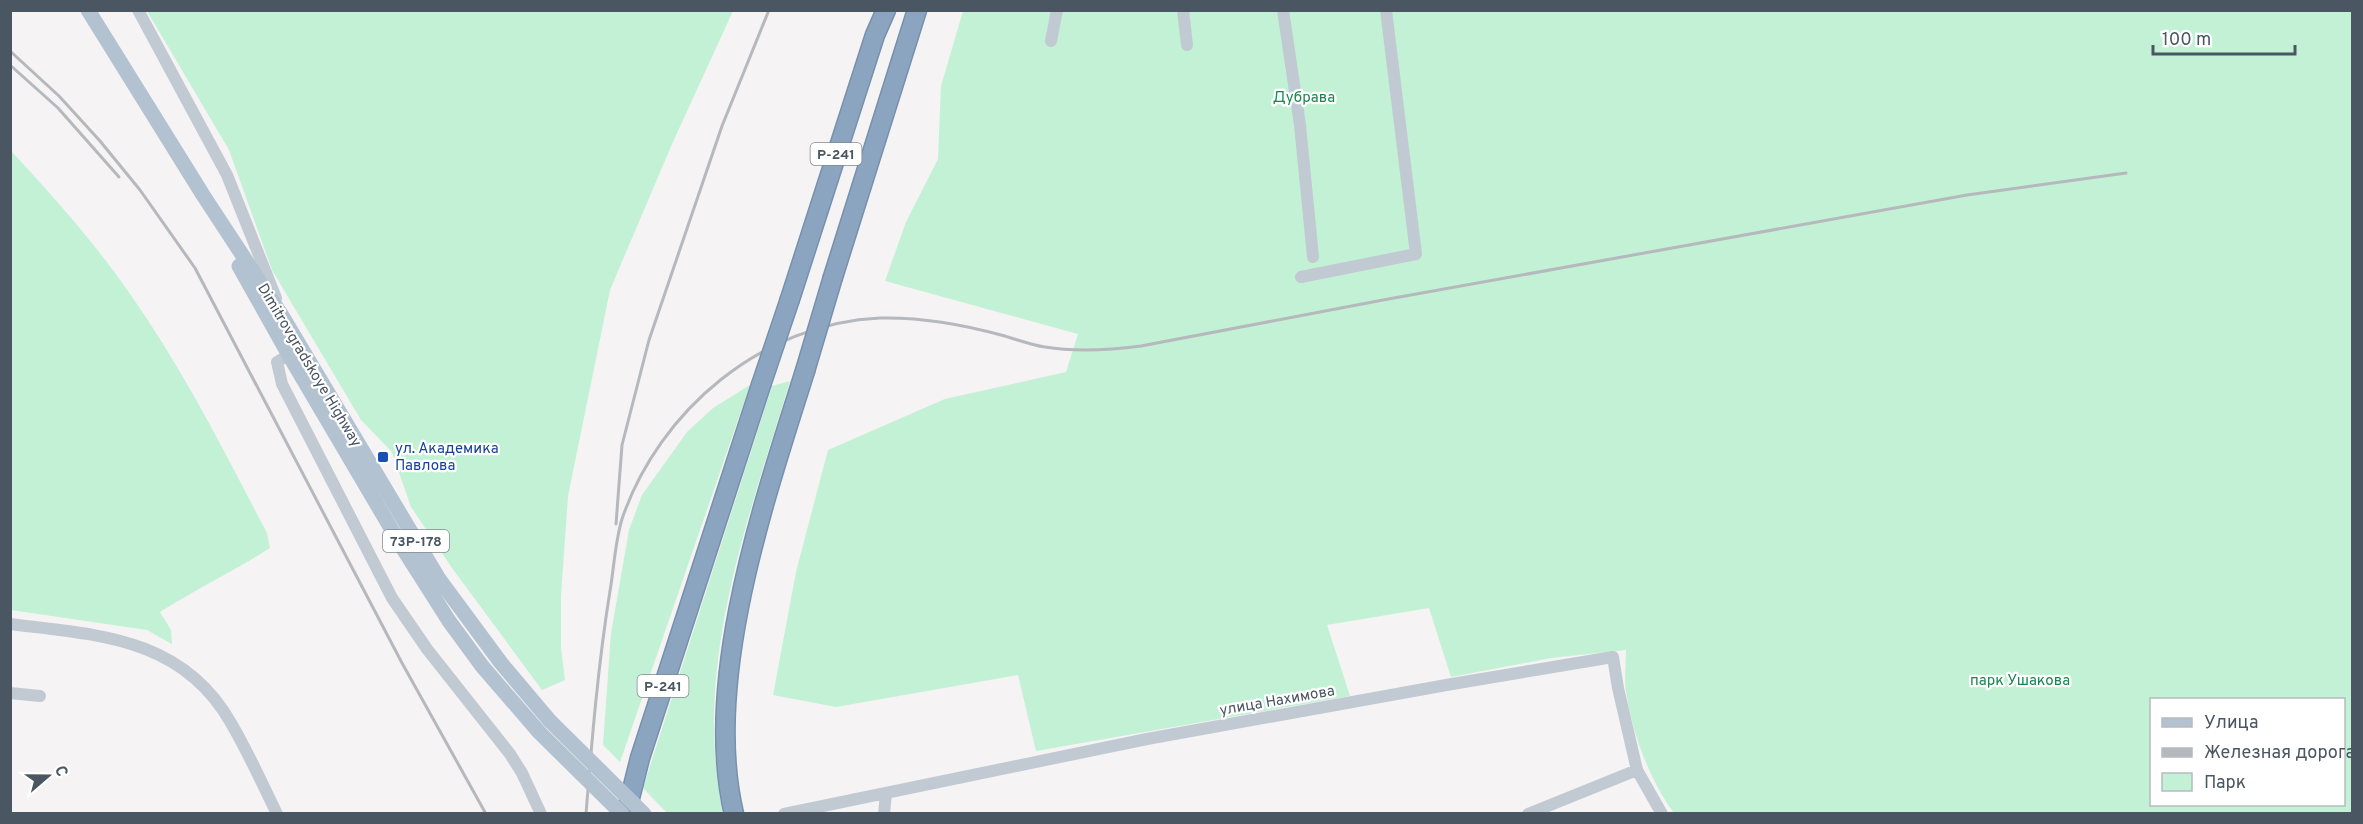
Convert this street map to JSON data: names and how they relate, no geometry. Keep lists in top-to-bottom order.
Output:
{
  "streets": {
    "highway": ["Р-241"],
    "main road": ["Dimitrovgradskoye Highway", "73Р-178"],
    "street": ["улица Нахимова"]
  },
  "crossings": [
    ["Р-241", "Dimitrovgradskoye Highway"]
  ],
  "parks": ["Дубрава", "парк Ушакова"],
  "places": {
    "transit": ["ул. Академика Павлова"]
  },
  "legend": ["Улица", "Железная дорога", "Парк"],
  "scale_bar": "100 m",
  "north": "right"
}
